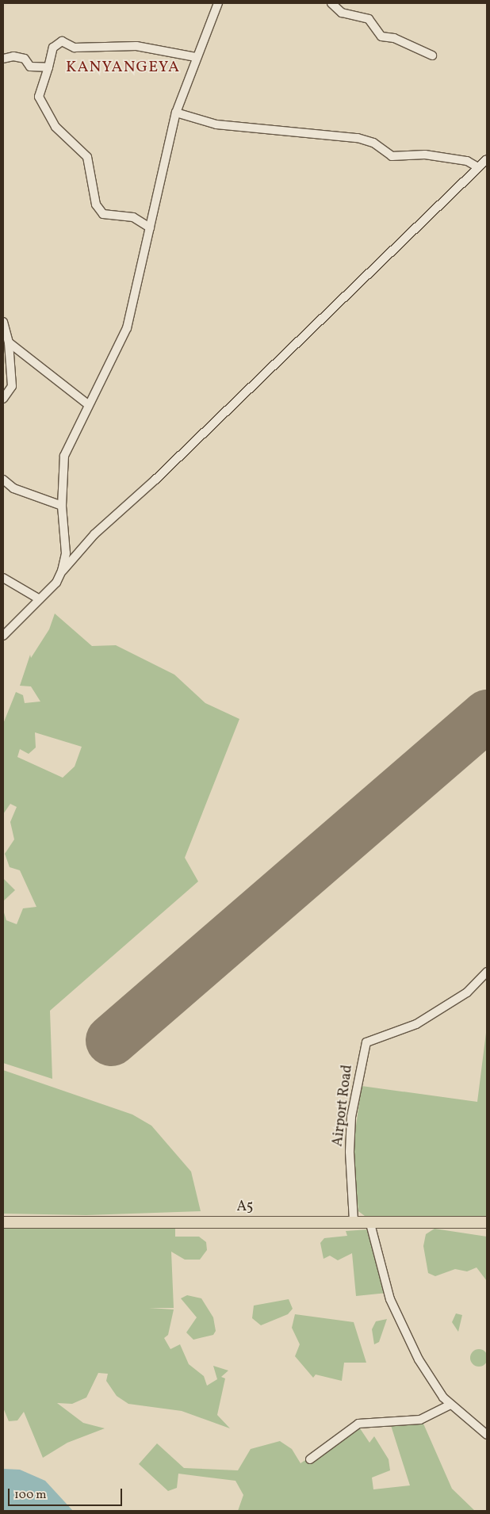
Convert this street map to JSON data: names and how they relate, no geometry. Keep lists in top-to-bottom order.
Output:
{
  "streets": {
    "highway": ["A5"],
    "street": ["Airport Road"]
  },
  "crossings": [
    ["Airport Road", "A5"]
  ],
  "districts": ["KANYANGEYA"],
  "scale_bar": "100 m"
}
